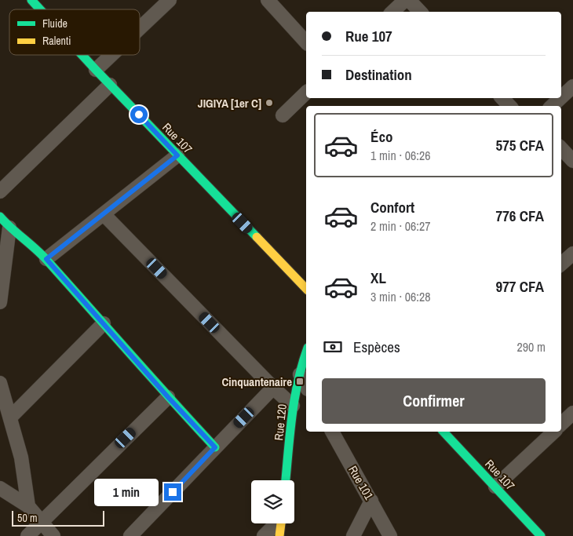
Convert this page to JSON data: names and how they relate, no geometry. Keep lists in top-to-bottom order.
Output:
{
  "streets": {
    "street": ["Rue 107", "Rue 120", "Rue 101"]
  },
  "places": {
    "other": ["JIGIYA [1er C]"],
    "transit": ["Cinquantenaire"]
  },
  "legend": ["Fluide", "Ralenti"],
  "scale_bar": "50 m",
  "page": {
    "banner": ["Rue 107", "Destination"],
    "list": [
      {
        "name": "Éco",
        "note": "1 min · 06:26",
        "value": "575 CFA"
      },
      {
        "name": "Confort",
        "note": "2 min · 06:27",
        "value": "776 CFA"
      },
      {
        "name": "XL",
        "note": "3 min · 06:28",
        "value": "977 CFA"
      }
    ],
    "pay": ["Espèces", "290 m"],
    "buttons": "Confirmer",
    "bubble": "1 min",
    "scale": "50 m"
  }
}
